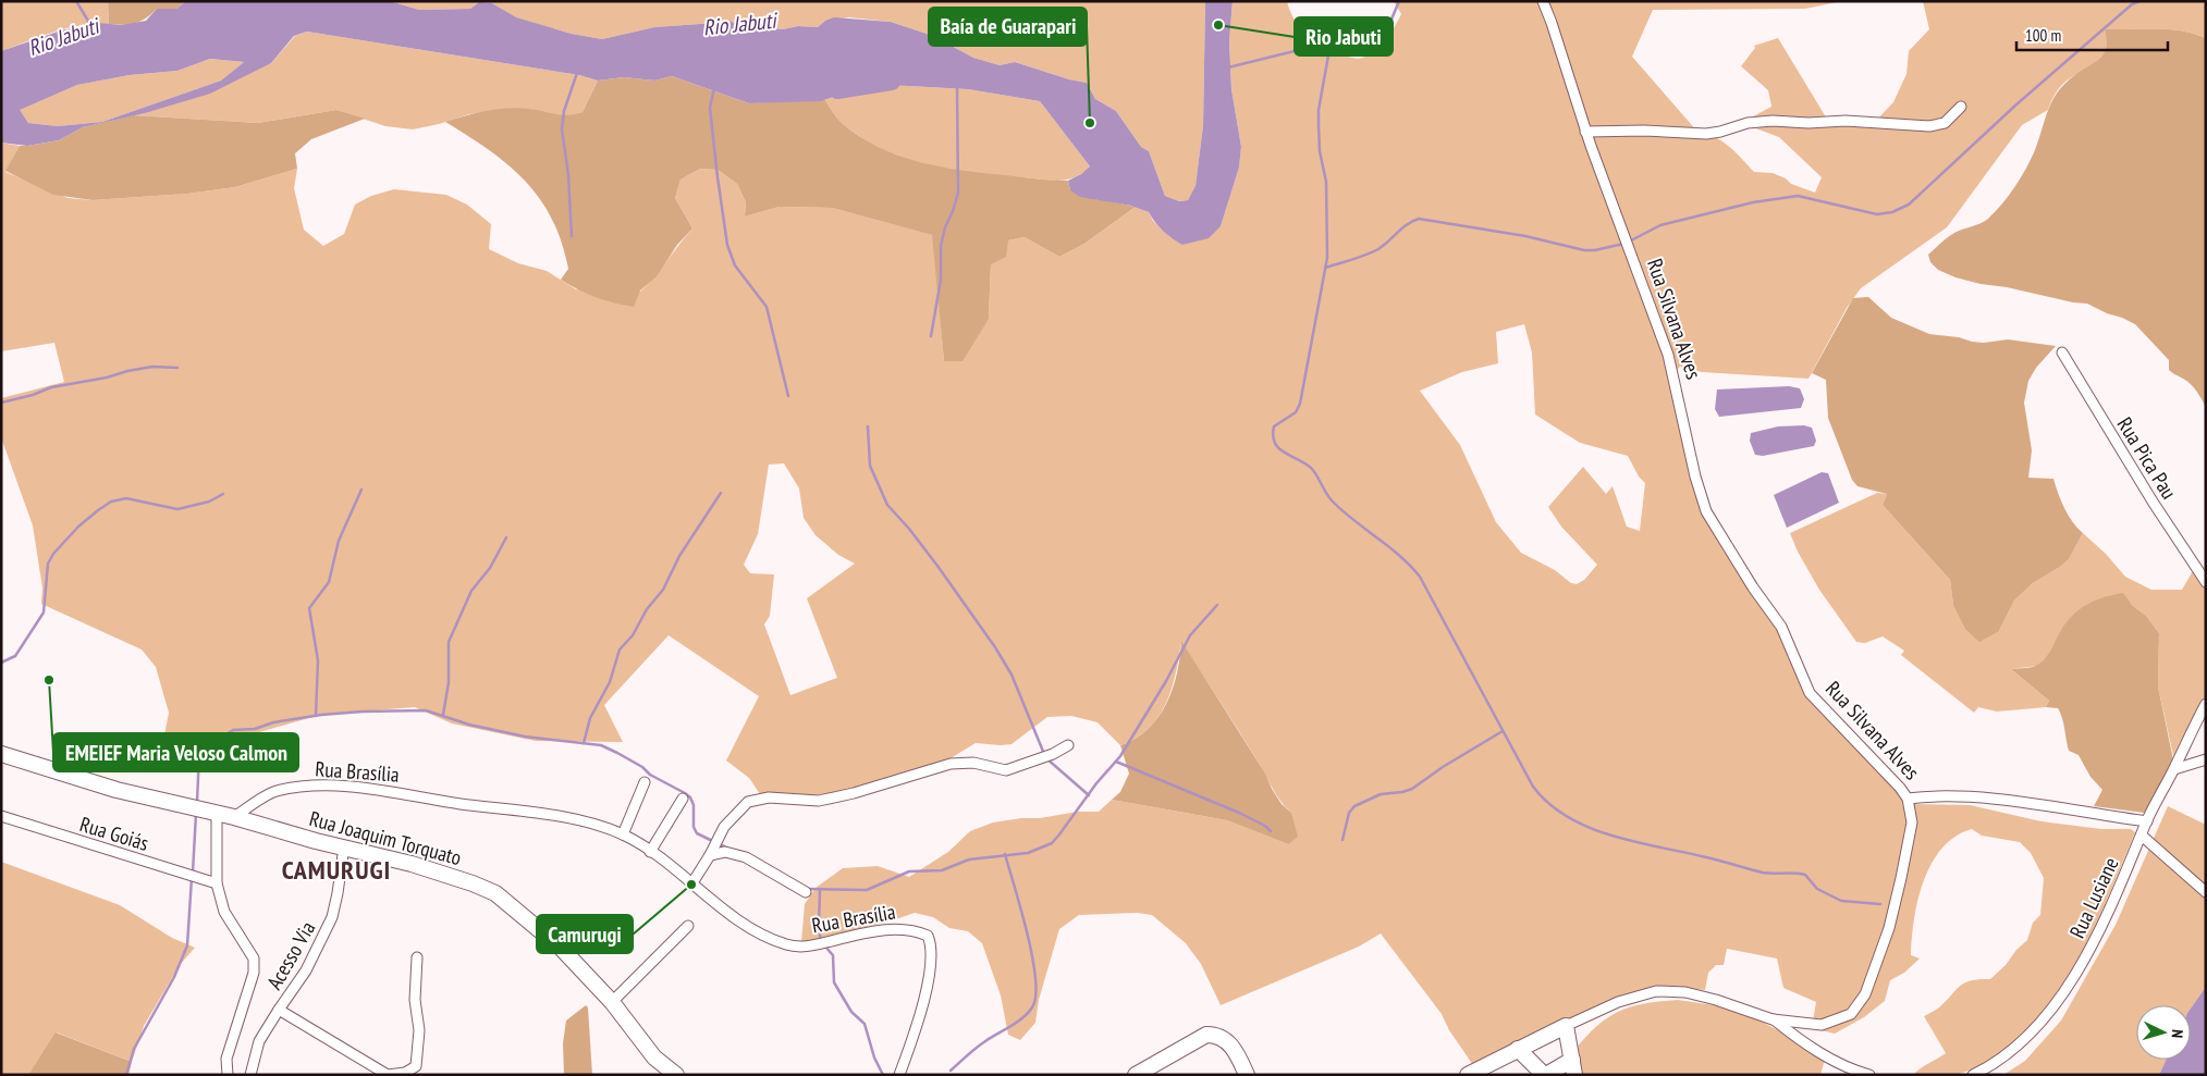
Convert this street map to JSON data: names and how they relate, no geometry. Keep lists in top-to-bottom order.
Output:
{
  "streets": {
    "street": [
      "Rua Silvana Alves",
      "Rua Pica Pau",
      "Rua Brasília",
      "Rua Goiás",
      "Rua Joaquim Torquato",
      "Rua Lusiane",
      "Acesso Via"
    ]
  },
  "crossings": [
    ["Rua Brasília", "Rua Joaquim Torquato"],
    ["Rua Joaquim Torquato", "Acesso Via"]
  ],
  "districts": ["CAMURUGI"],
  "water": ["Rio Jabuti"],
  "places": [
    "Rio Jabuti",
    "Baía de Guarapari",
    "EMEIEF Maria Veloso Calmon",
    "Camurugi"
  ],
  "scale_bar": "100 m",
  "north": "right"
}
